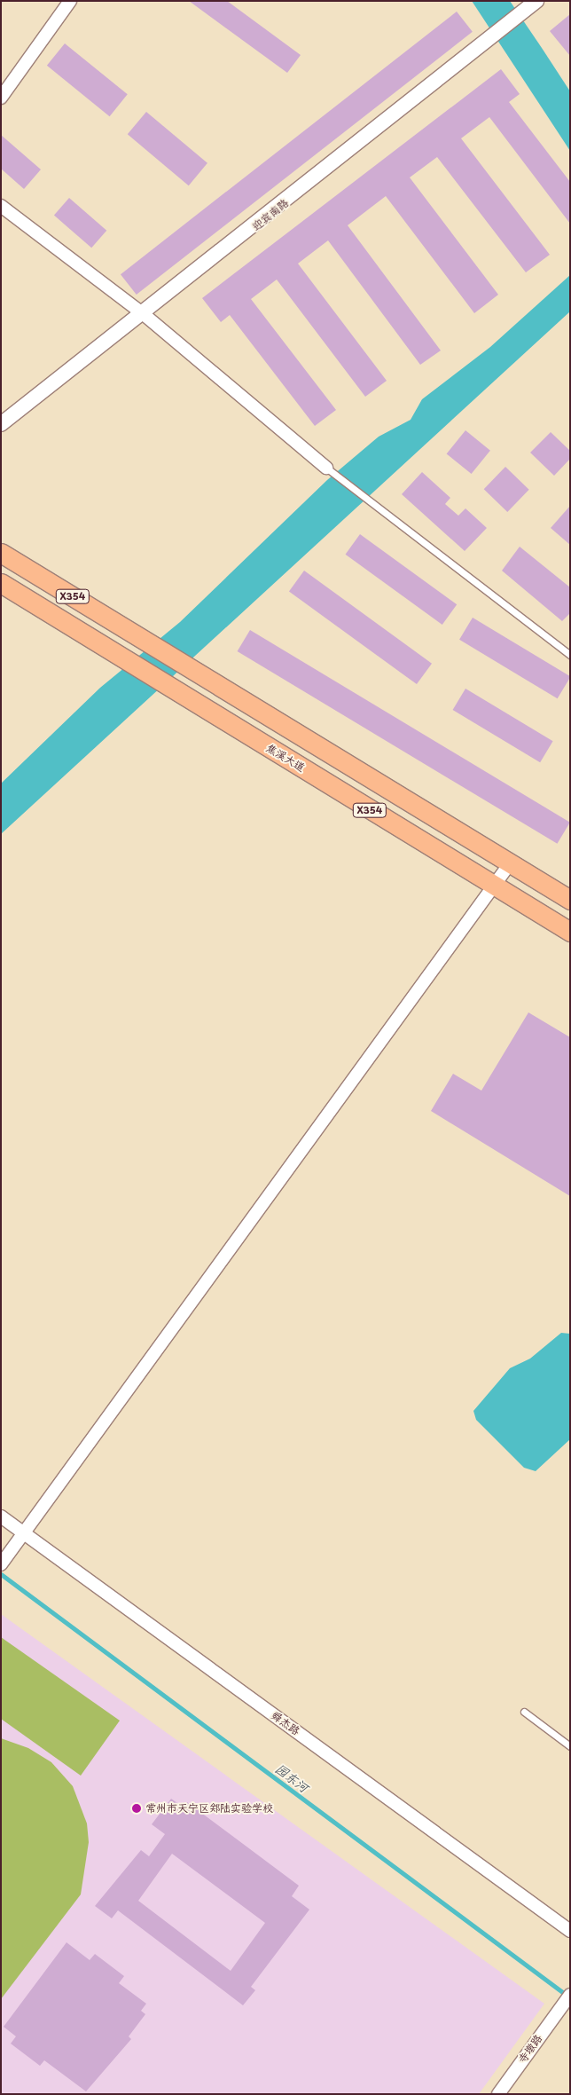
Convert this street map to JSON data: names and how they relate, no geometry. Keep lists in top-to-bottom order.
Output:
{
  "streets": {
    "main road": ["X354", "焦溪大道"],
    "street": ["迎宾南路", "舜杰路", "寺墩路"]
  },
  "water": ["园东河"],
  "places": ["常州市天宁区郑陆实验学校"]
}
